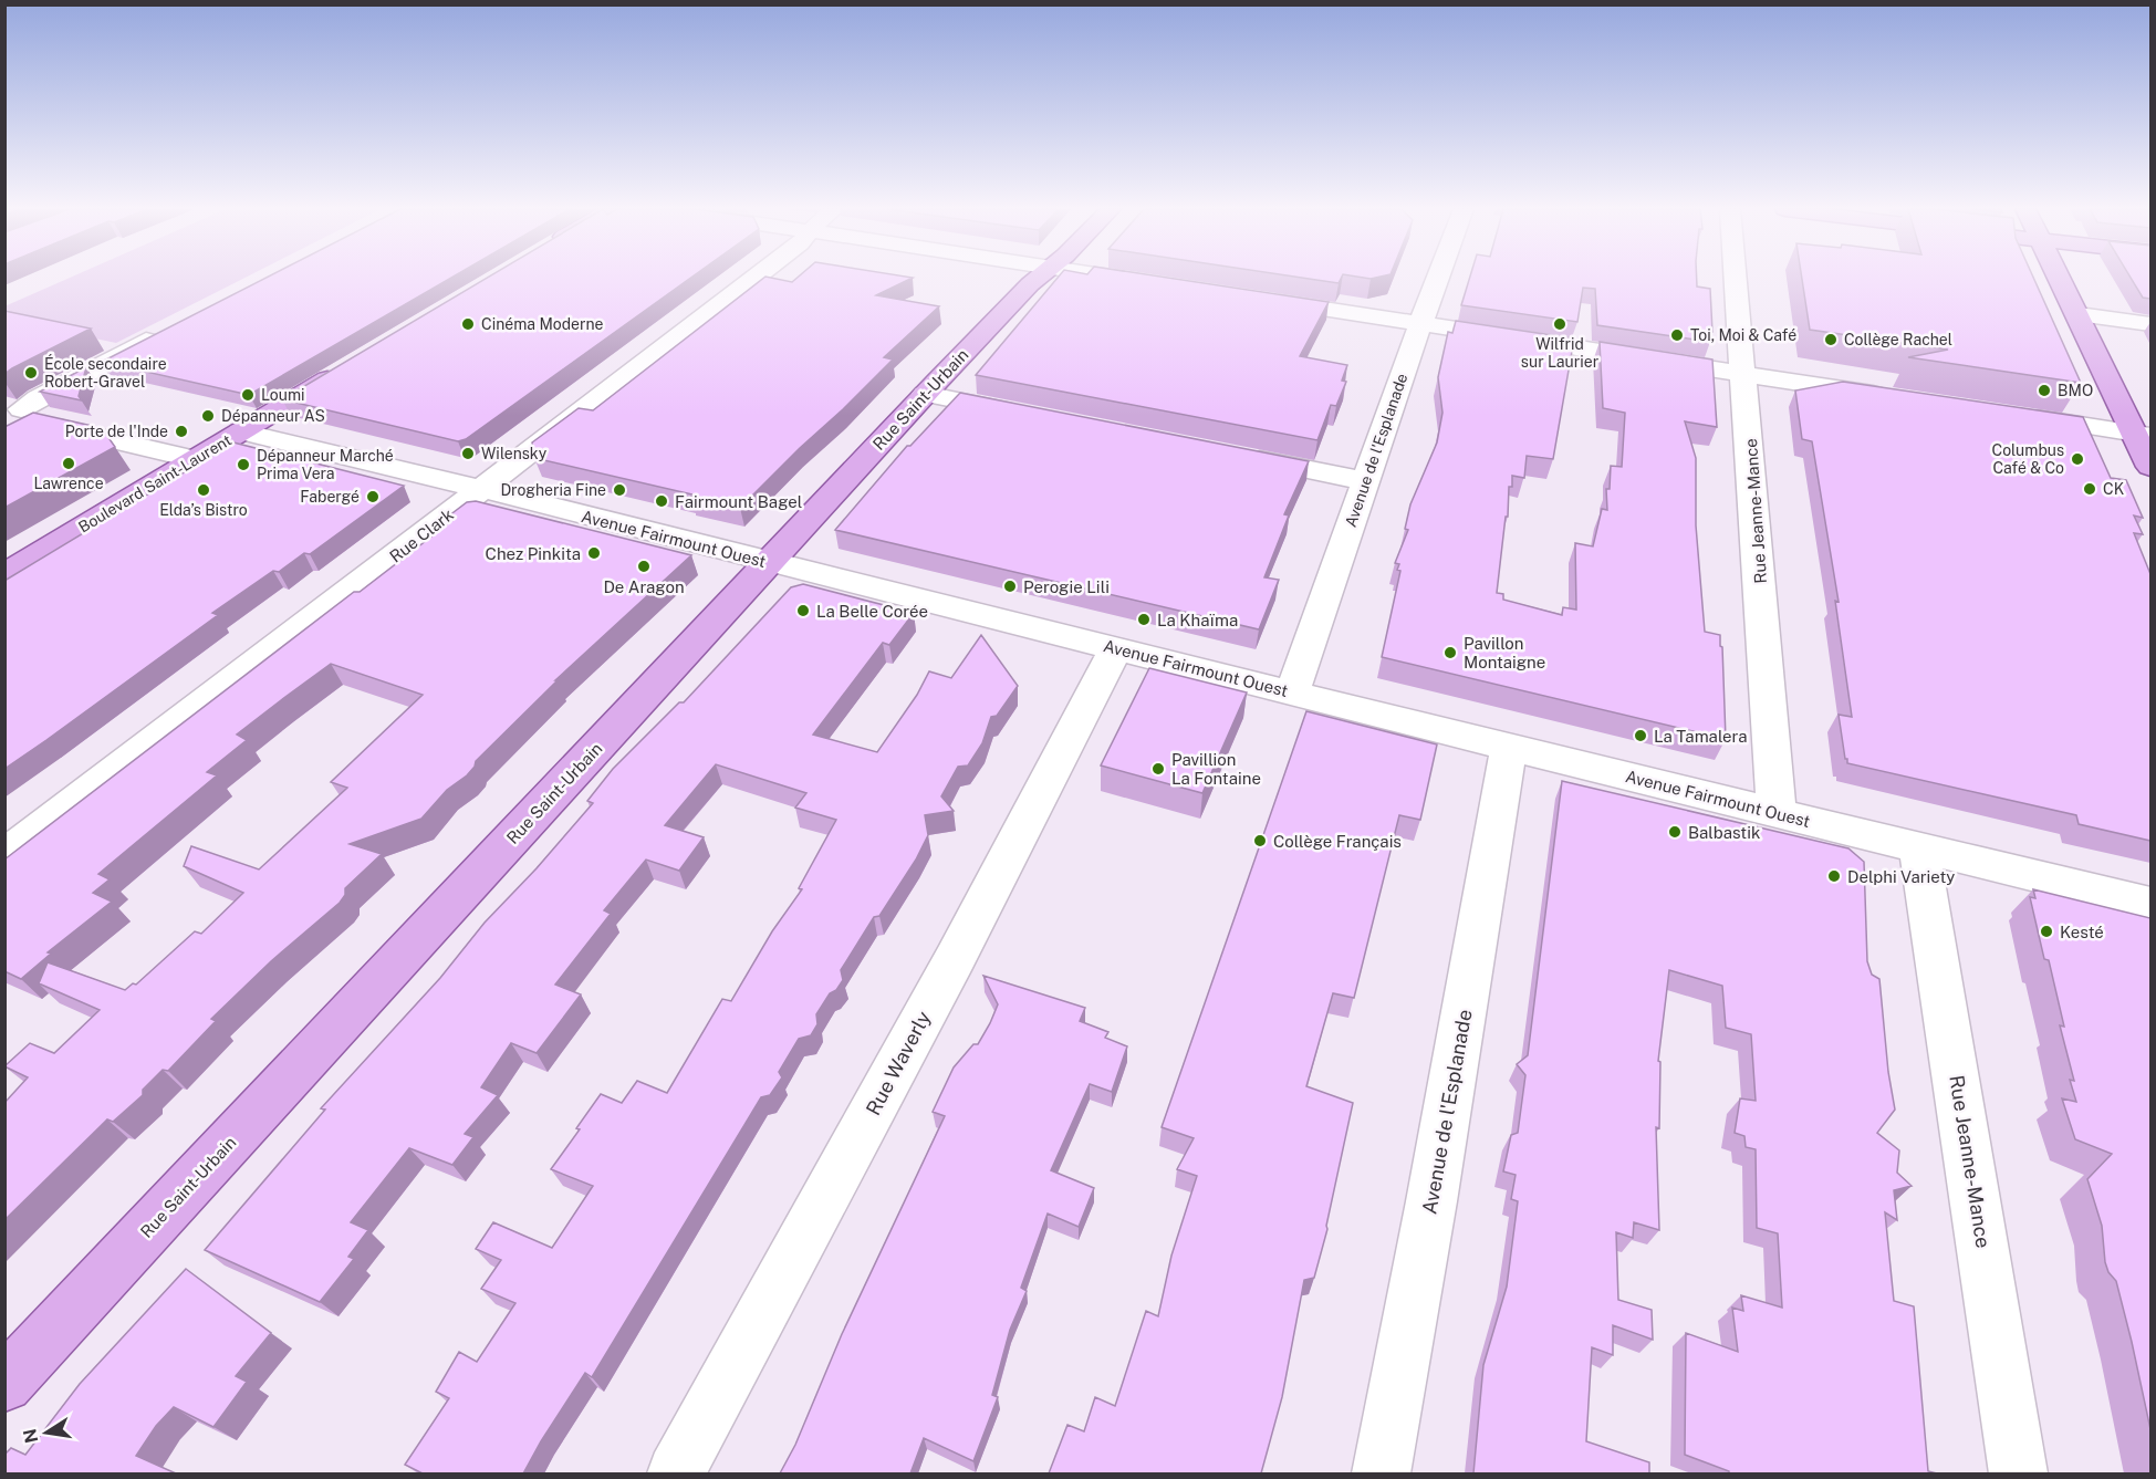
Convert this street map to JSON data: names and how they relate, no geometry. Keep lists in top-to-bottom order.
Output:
{
  "streets": {
    "main road": ["Rue Saint-Urbain", "Boulevard Saint-Laurent"],
    "street": [
      "Avenue de l'Esplanade",
      "Rue Jeanne-Mance",
      "Rue Clark",
      "Avenue Fairmount Ouest",
      "Rue Waverly"
    ]
  },
  "crossings": [
    ["Rue Saint-Urbain", "Avenue Fairmount Ouest"],
    ["Avenue de l'Esplanade", "Avenue Fairmount Ouest"],
    ["Boulevard Saint-Laurent", "Avenue Fairmount Ouest"],
    ["Rue Jeanne-Mance", "Avenue Fairmount Ouest"],
    ["Rue Clark", "Avenue Fairmount Ouest"],
    ["Avenue Fairmount Ouest", "Rue Waverly"]
  ],
  "places": [
    "Cinéma Moderne",
    "Wilfrid sur Laurier",
    "Toi, Moi & Café",
    "Collège Rachel",
    "École secondaire Robert-Gravel",
    "BMO",
    "Loumi",
    "Dépanneur AS",
    "Porte de l'Inde",
    "Wilensky",
    "Columbus Café & Co",
    "Lawrence",
    "Dépanneur Marché Prima Vera",
    "CK",
    "Elda’s Bistro",
    "Drogheria Fine",
    "Fabergé",
    "Fairmount Bagel",
    "Chez Pinkita",
    "De Aragon",
    "Perogie Lili",
    "La Belle Corée",
    "La Khaïma",
    "Pavillon Montaigne",
    "La Tamalera",
    "Pavillion La Fontaine",
    "Balbastik",
    "Collège Français",
    "Delphi Variety",
    "Kesté"
  ],
  "north": "left"
}
